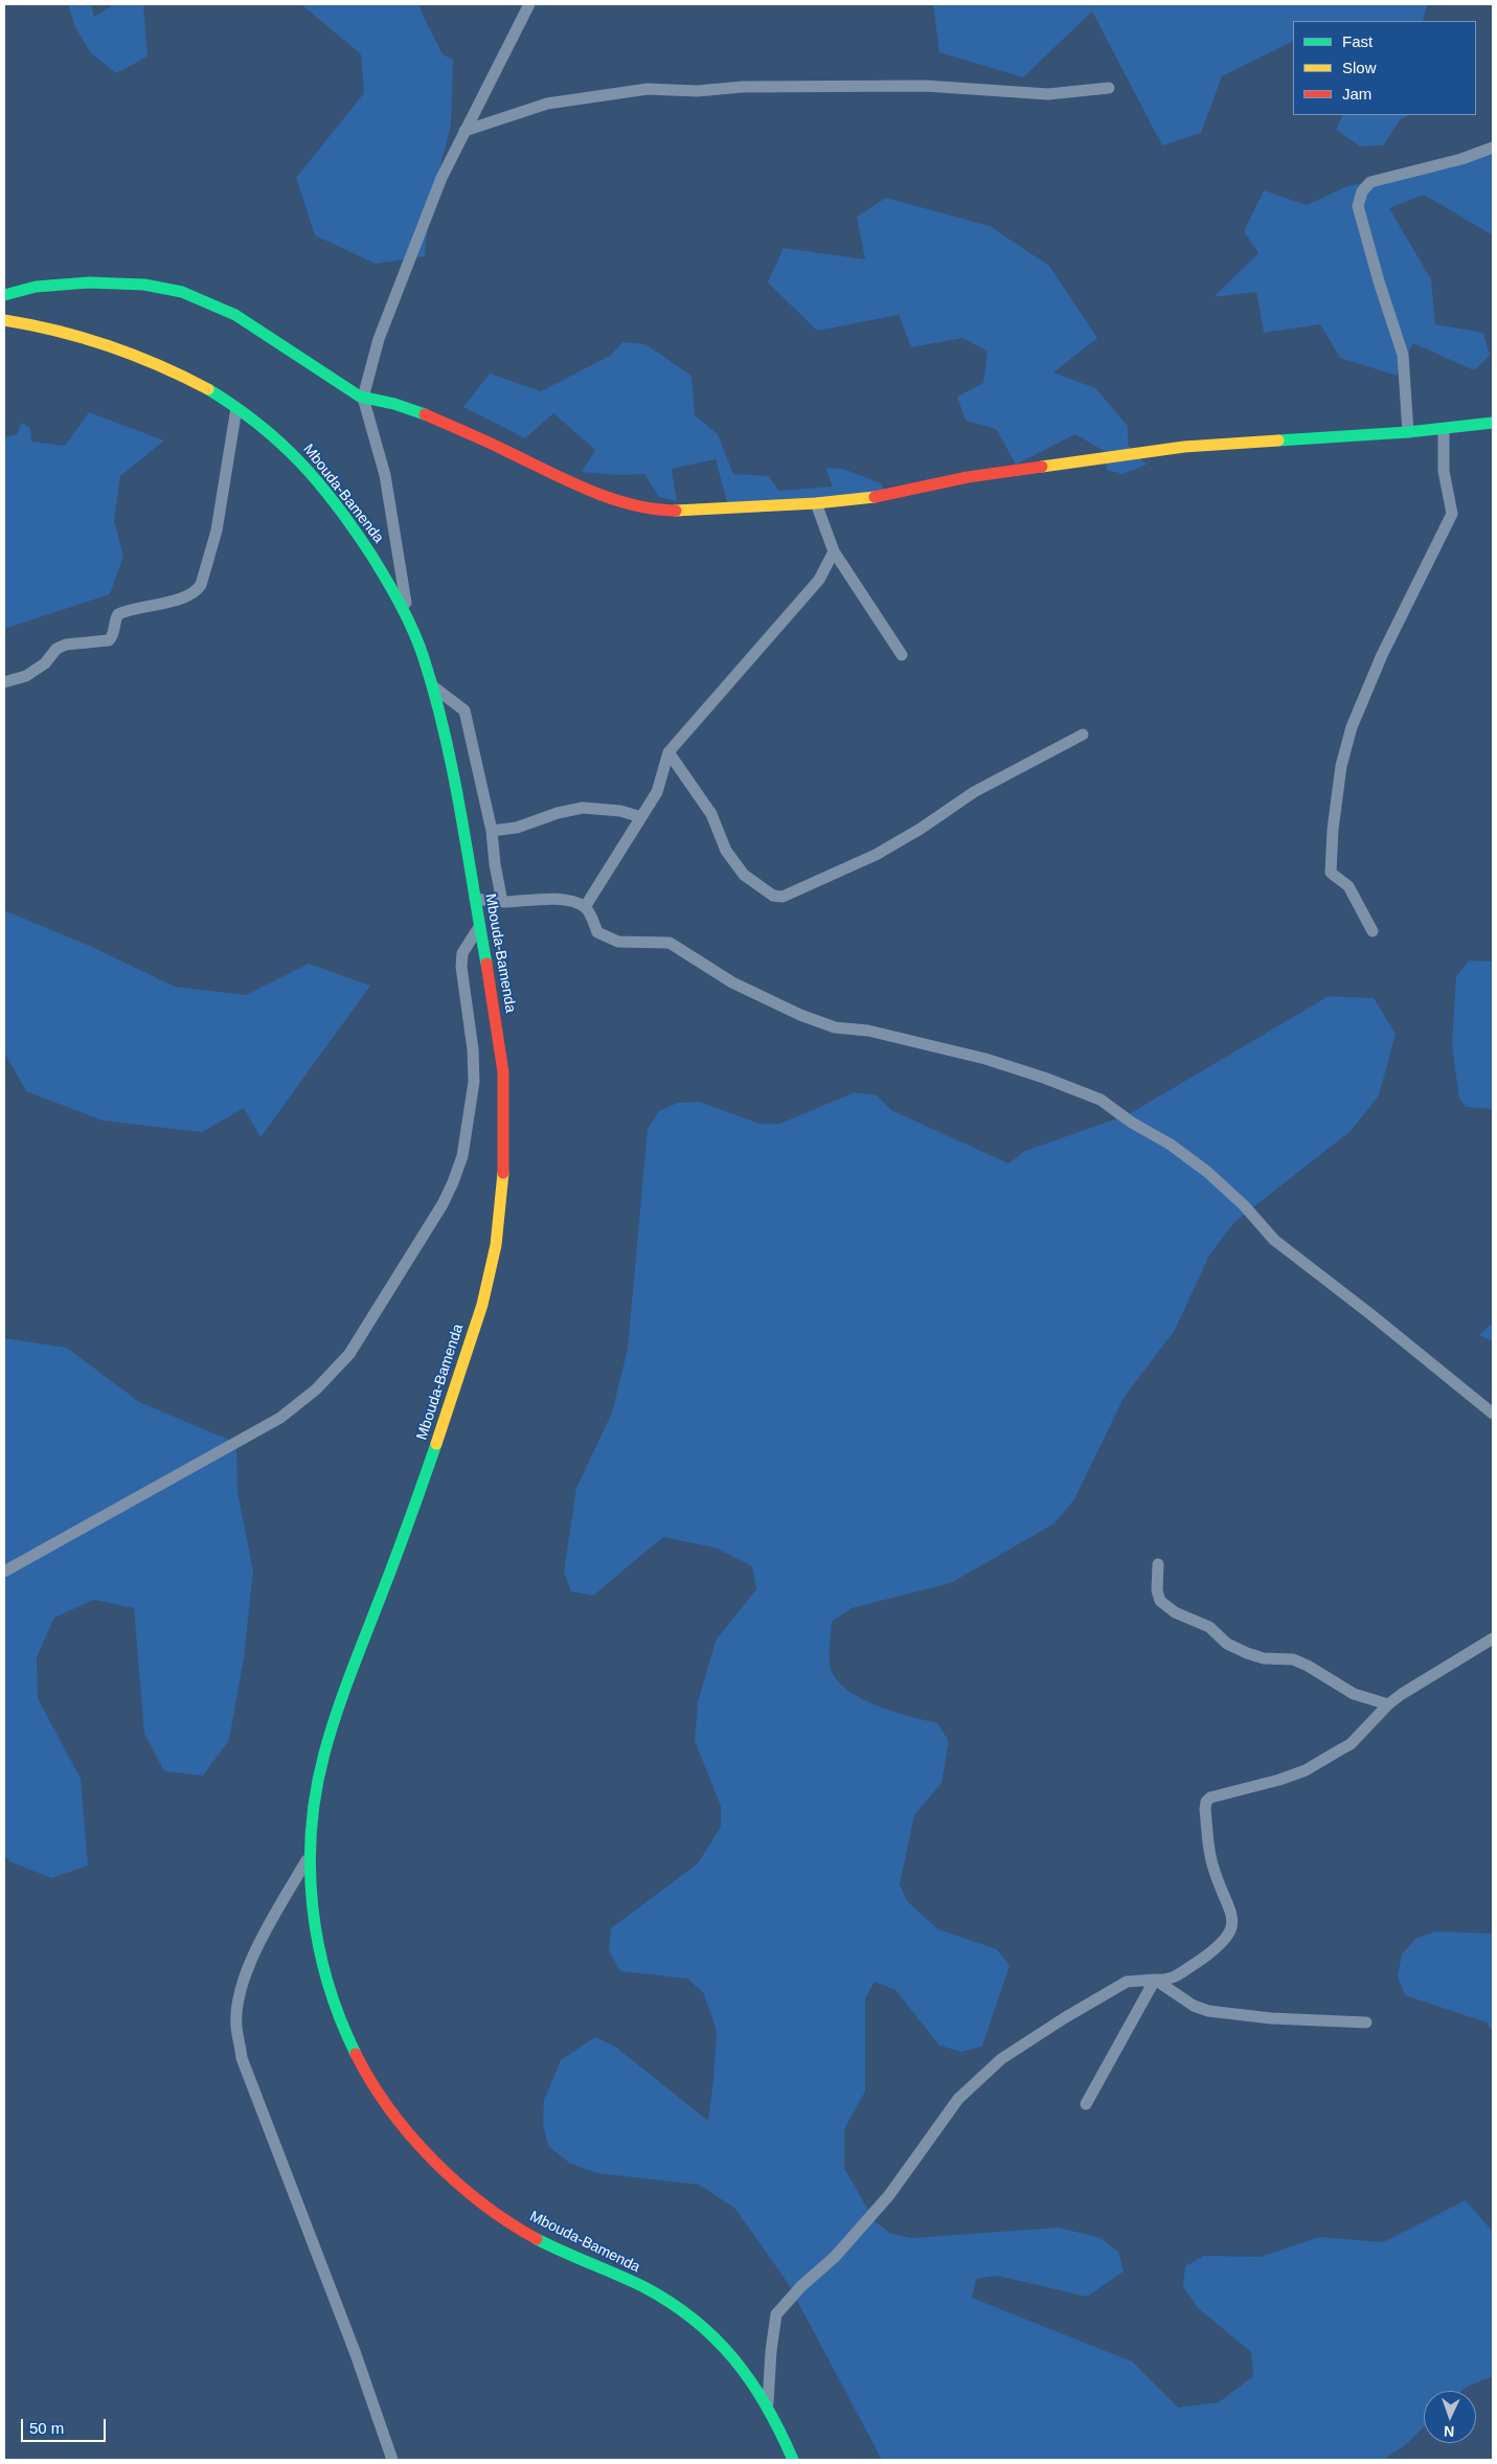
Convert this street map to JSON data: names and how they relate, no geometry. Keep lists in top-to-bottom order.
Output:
{
  "streets": {
    "main road": ["Mbouda-Bamenda"]
  },
  "legend": ["Fast", "Slow", "Jam"],
  "scale_bar": "50 m",
  "north": "bottom"
}
